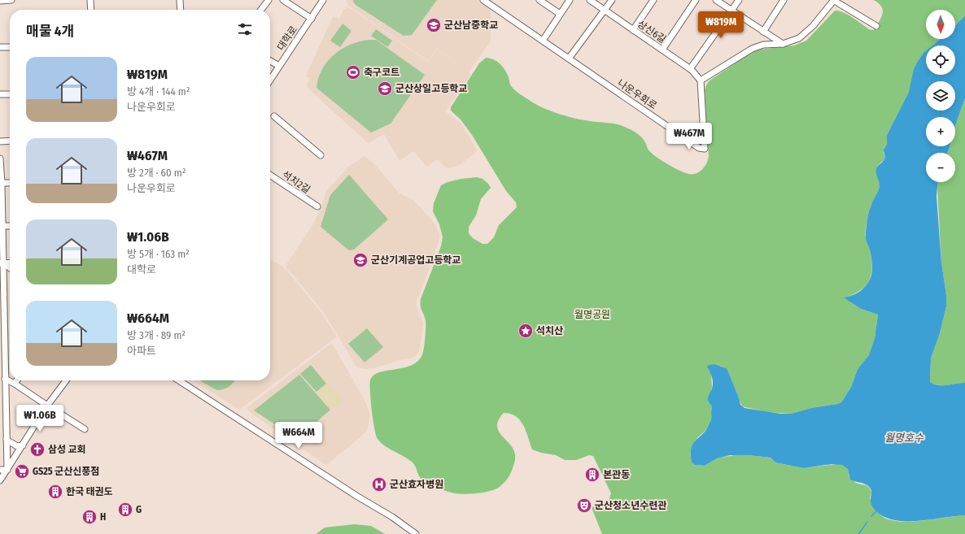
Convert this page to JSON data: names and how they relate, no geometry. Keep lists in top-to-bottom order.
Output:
{
  "streets": {
    "street": [
      "상신6길",
      "대학로",
      "나운우회로",
      "석치2길"
    ]
  },
  "crossings": [
    ["상신6길", "나운우회로"]
  ],
  "water": ["월명호수"],
  "parks": ["월명공원"],
  "places": {
    "school or university": ["군산남중학교", "군산상일고등학교", "군산기계공업고등학교"],
    "sports": ["축구코트"],
    "place": ["석치산"],
    "church": ["삼성 교회"],
    "supermarket": ["GS25 군산신풍점"],
    "building": [
      "본관동",
      "한국 태권도",
      "G",
      "H"
    ],
    "hospital": ["군산효자병원"],
    "theatre": ["군산청소년수련관"]
  },
  "north": "bottom",
  "page": {
    "map_buttons": ["+", "−"],
    "heading": "매물 4개",
    "price": [
      "₩819M",
      "₩467M",
      "₩1.06B",
      "₩664M"
    ],
    "list": [
      {
        "name": "₩819M",
        "note": "방 4개 · 144 m² · 나운우회로"
      },
      {
        "name": "₩467M",
        "note": "방 2개 · 60 m² · 나운우회로"
      },
      {
        "name": "₩1.06B",
        "note": "방 5개 · 163 m² · 대학로"
      },
      {
        "name": "₩664M",
        "note": "방 3개 · 89 m² · 아파트"
      }
    ]
  }
}
